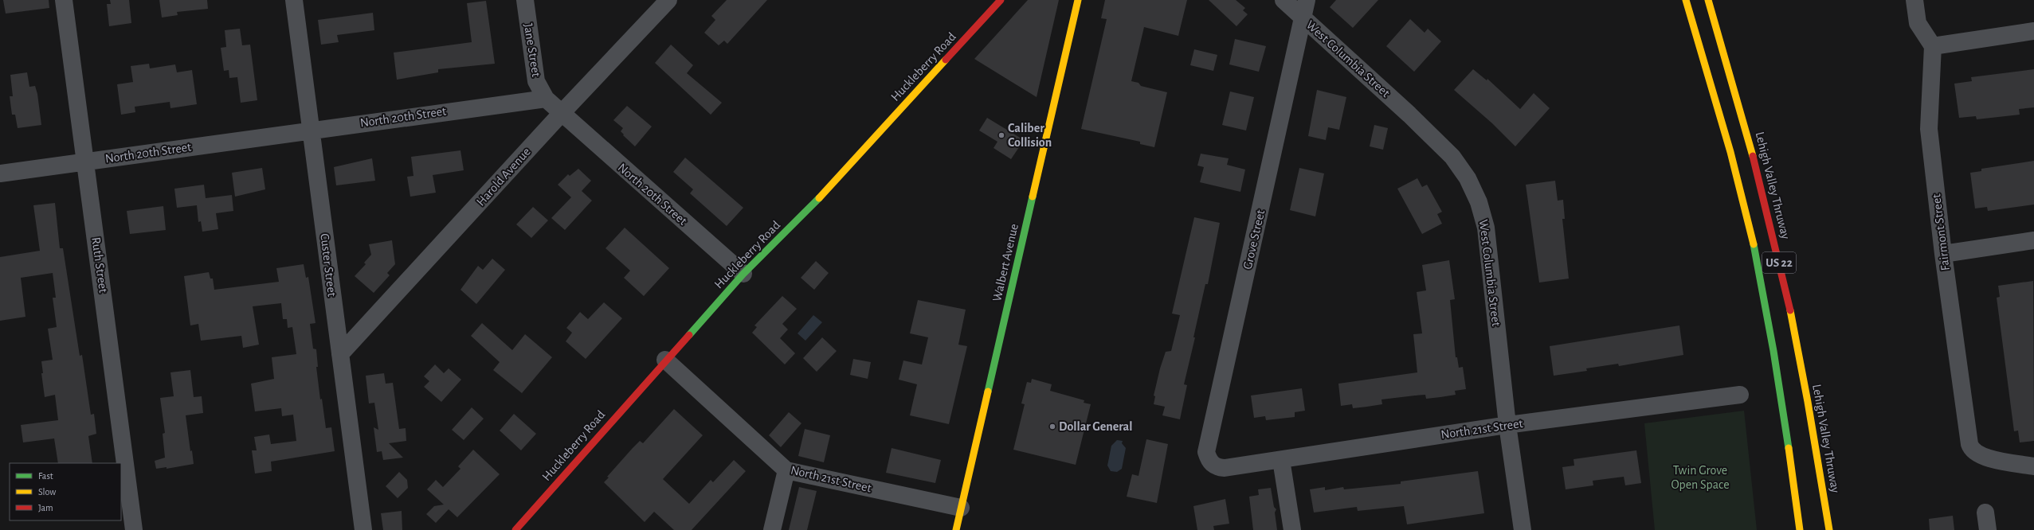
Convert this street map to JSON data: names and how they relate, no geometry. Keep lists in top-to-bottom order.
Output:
{
  "streets": {
    "main road": [
      "Huckleberry Road",
      "Lehigh Valley Thruway",
      "Walbert Avenue",
      "US 22"
    ],
    "street": [
      "Jane Street",
      "West Columbia Street",
      "North 20th Street",
      "Harold Avenue",
      "Fairmont Street",
      "Grove Street",
      "Ruth Street",
      "Custer Street",
      "North 21st Street"
    ]
  },
  "crossings": [
    ["Jane Street", "North 20th Street"],
    ["West Columbia Street", "Grove Street"],
    ["West Columbia Street", "North 21st Street"],
    ["Huckleberry Road", "North 20th Street"],
    ["Huckleberry Road", "North 21st Street"],
    ["North 20th Street", "Harold Avenue"],
    ["North 20th Street", "Ruth Street"],
    ["North 20th Street", "Custer Street"],
    ["Harold Avenue", "Custer Street"],
    ["Grove Street", "North 21st Street"],
    ["Walbert Avenue", "North 21st Street"]
  ],
  "parks": ["Twin Grove Open Space"],
  "places": ["Caliber Collision", "Dollar General"],
  "legend": ["Fast", "Slow", "Jam"]
}
